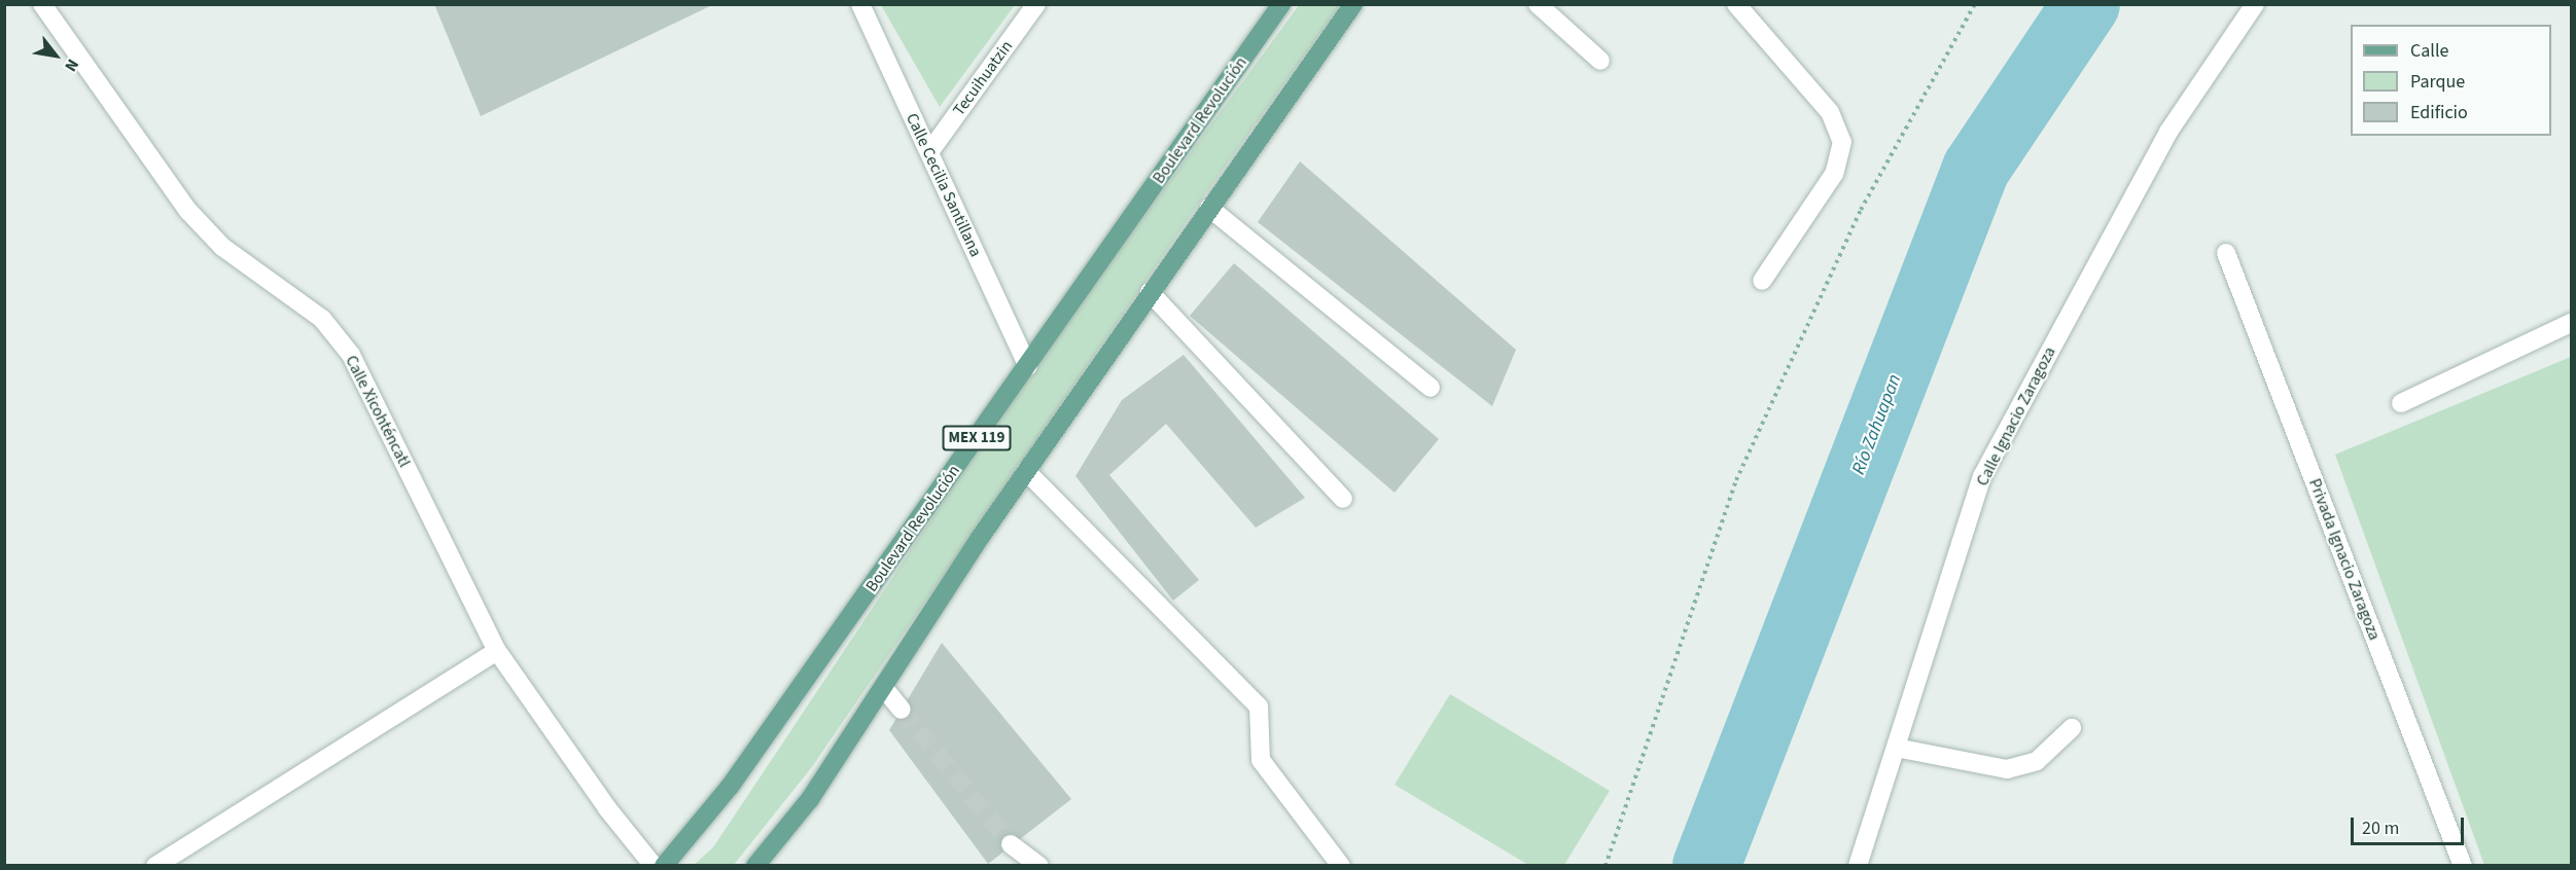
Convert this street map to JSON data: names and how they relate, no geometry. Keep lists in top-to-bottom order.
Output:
{
  "streets": {
    "main road": ["Boulevard Revolución", "MEX 119"],
    "street": [
      "Tecuihuatzin",
      "Calle Cecilia Santillana",
      "Calle Xicohténcatl",
      "Calle Ignacio Zaragoza",
      "Privada Ignacio Zaragoza"
    ]
  },
  "crossings": [
    ["Tecuihuatzin", "Calle Cecilia Santillana"],
    ["Boulevard Revolución", "Calle Cecilia Santillana"]
  ],
  "water": ["Río Zahuapan"],
  "legend": ["Calle", "Parque", "Edificio"],
  "scale_bar": "20 m",
  "north": "bottom right"
}
